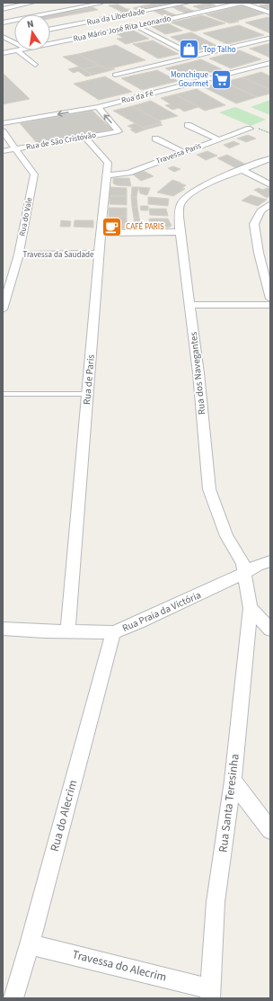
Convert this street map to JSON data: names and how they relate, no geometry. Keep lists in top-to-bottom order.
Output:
{
  "streets": {
    "street": [
      "Rua da Liberdade",
      "Rua Mário José Rita Leonardo",
      "Rua da Fé",
      "Rua de São Cristóvão",
      "Travessa Paris",
      "Rua do Vale",
      "Travessa da Saudade",
      "Rua dos Navegantes",
      "Rua de Paris",
      "Rua Praia da Victória",
      "Rua Santa Teresinha",
      "Rua do Alecrim",
      "Travessa do Alecrim"
    ]
  },
  "crossings": [
    ["Rua da Fé", "Rua de São Cristóvão"],
    ["Rua de São Cristóvão", "Rua do Vale"],
    ["Rua de São Cristóvão", "Rua de Paris"],
    ["Travessa Paris", "Rua de Paris"],
    ["Rua do Vale", "Travessa da Saudade"],
    ["Travessa da Saudade", "Rua de Paris"],
    ["Rua dos Navegantes", "Rua Praia da Victória"],
    ["Rua dos Navegantes", "Rua Santa Teresinha"],
    ["Rua de Paris", "Rua Praia da Victória"],
    ["Rua Praia da Victória", "Rua do Alecrim"],
    ["Rua Santa Teresinha", "Travessa do Alecrim"],
    ["Rua do Alecrim", "Travessa do Alecrim"]
  ],
  "places": {
    "shop": ["Top Talho"],
    "supermarket": ["Monchique Gourmet"],
    "cafe": ["CAFÉ PARIS"]
  },
  "north": "top"
}
